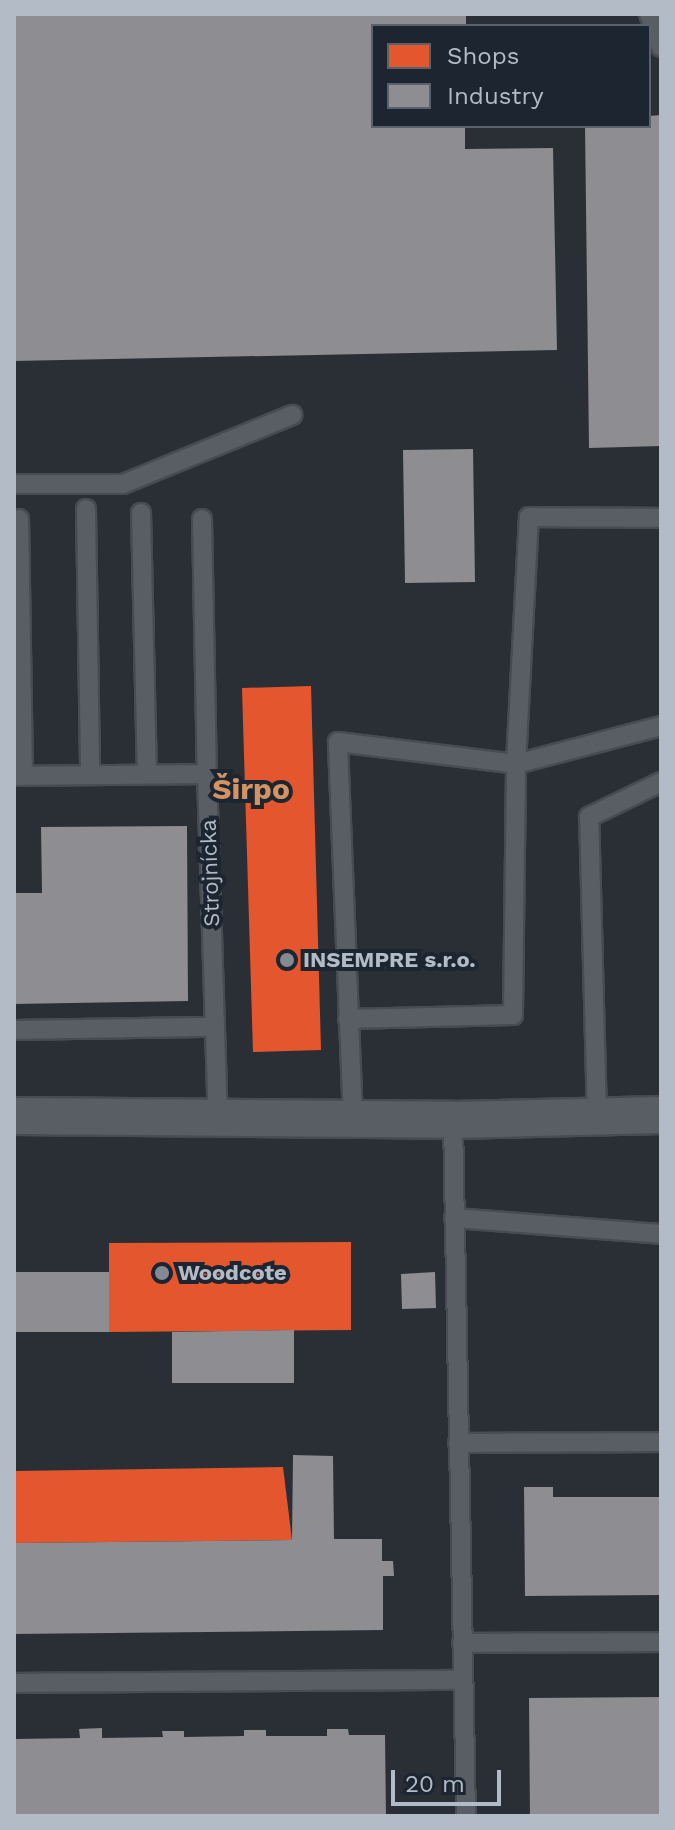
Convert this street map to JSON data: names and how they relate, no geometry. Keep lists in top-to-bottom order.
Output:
{
  "streets": {
    "lane": ["Strojnícka"]
  },
  "districts": ["Širpo"],
  "places": ["INSEMPRE s.r.o.", "Woodcote"],
  "legend": ["Shops", "Industry"],
  "scale_bar": "20 m"
}
